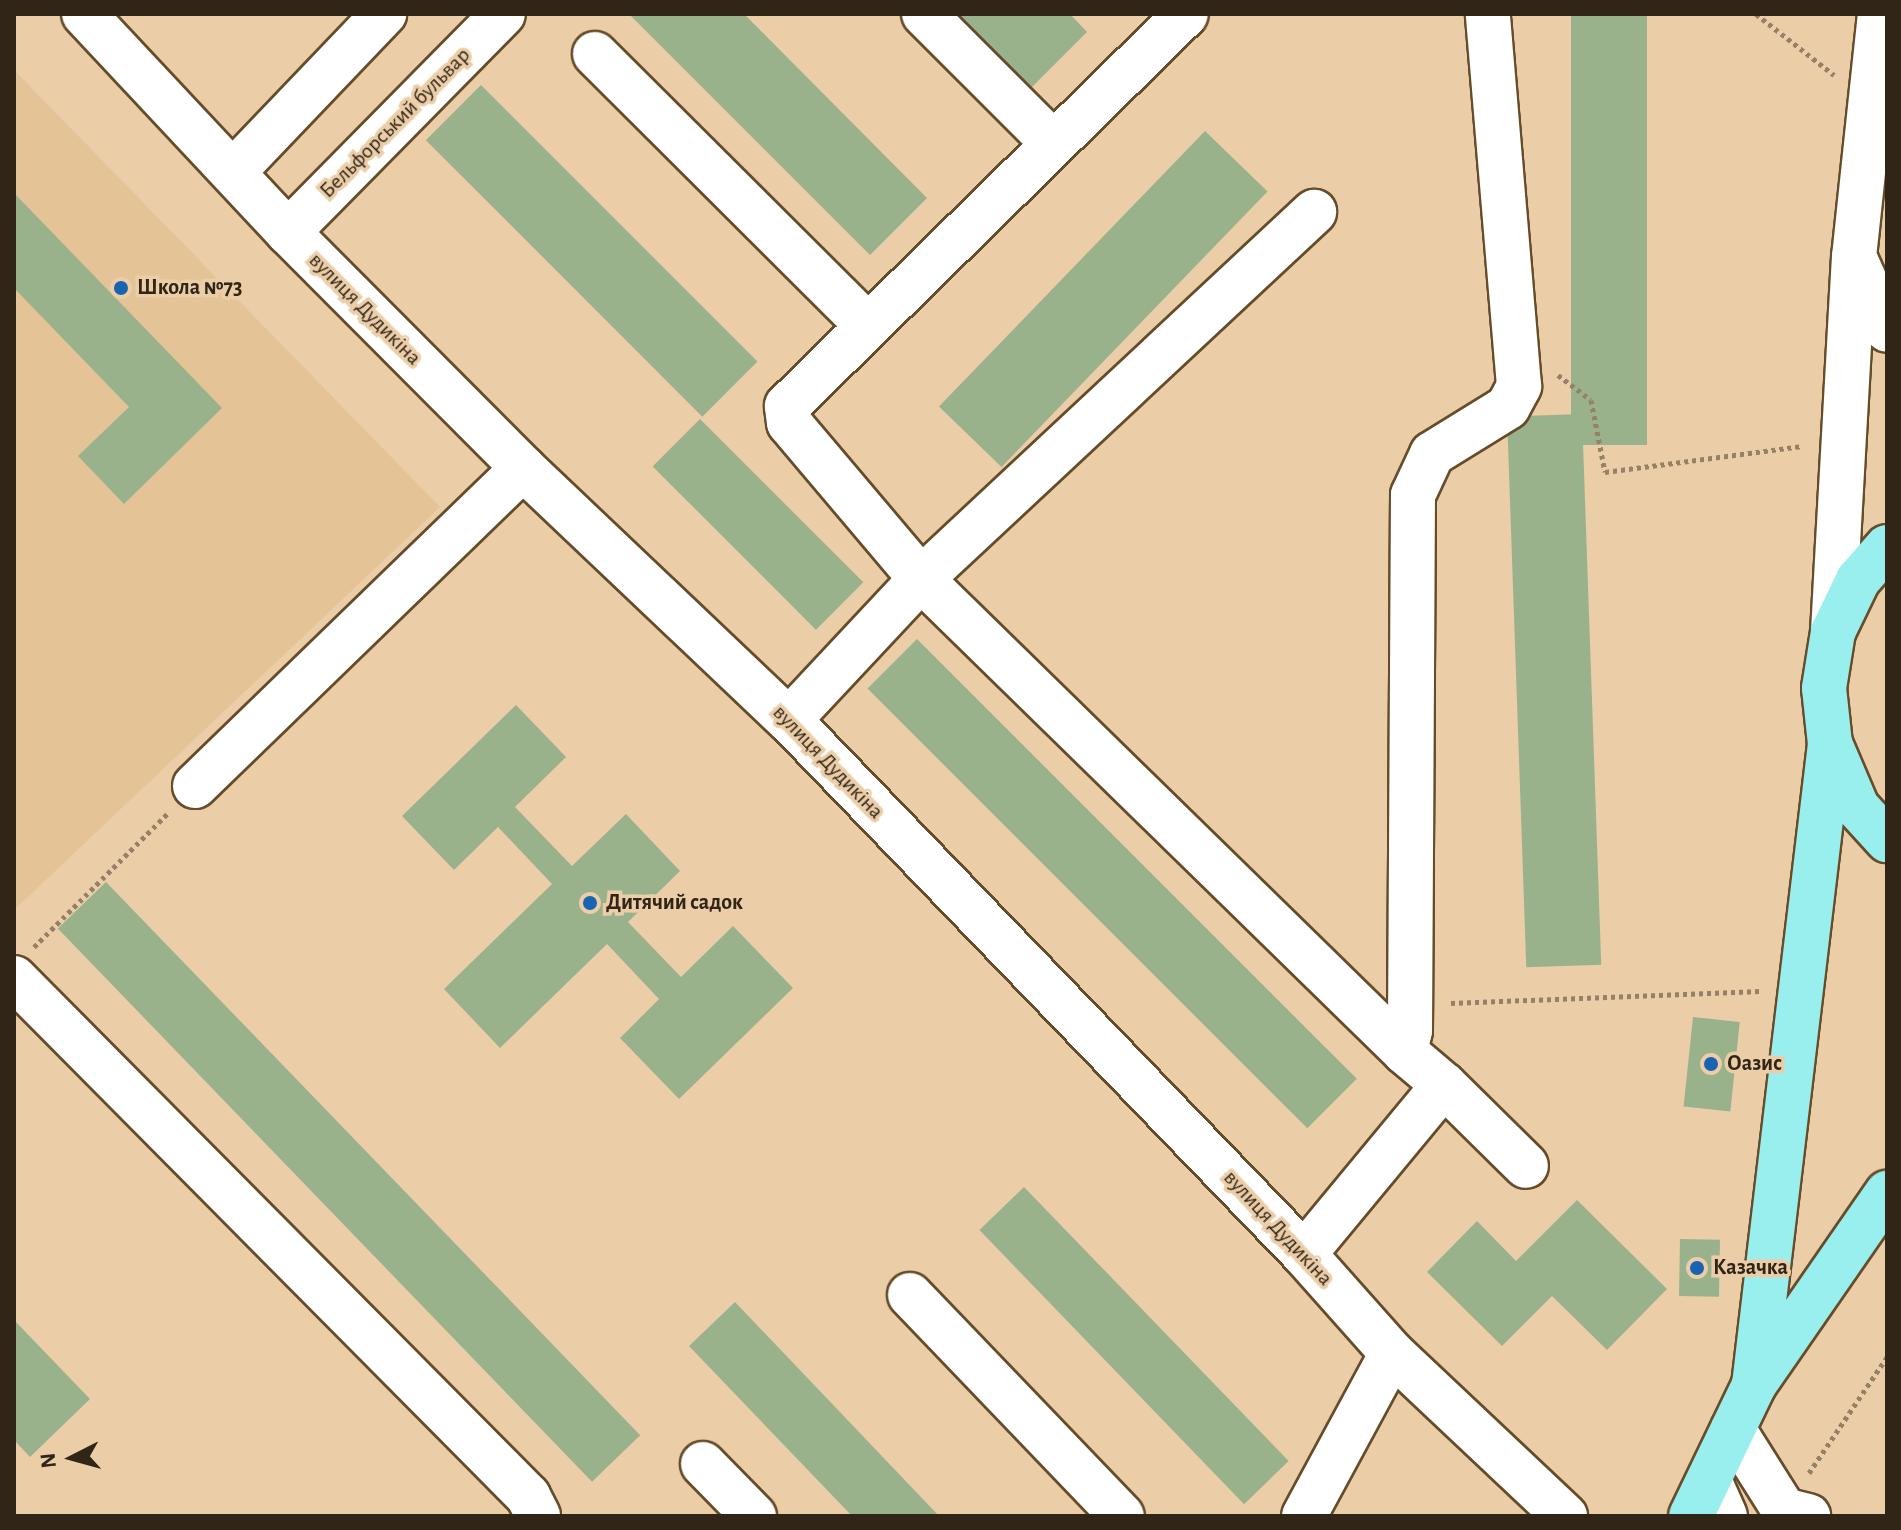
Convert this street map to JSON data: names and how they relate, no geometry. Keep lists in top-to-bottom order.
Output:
{
  "streets": {
    "street": ["Бельфорський бульвар", "вулиця Дудикіна"]
  },
  "crossings": [
    ["Бельфорський бульвар", "вулиця Дудикіна"]
  ],
  "places": [
    "Школа №73",
    "Дитячий садок",
    "Оазис",
    "Казачка"
  ],
  "north": "left"
}
